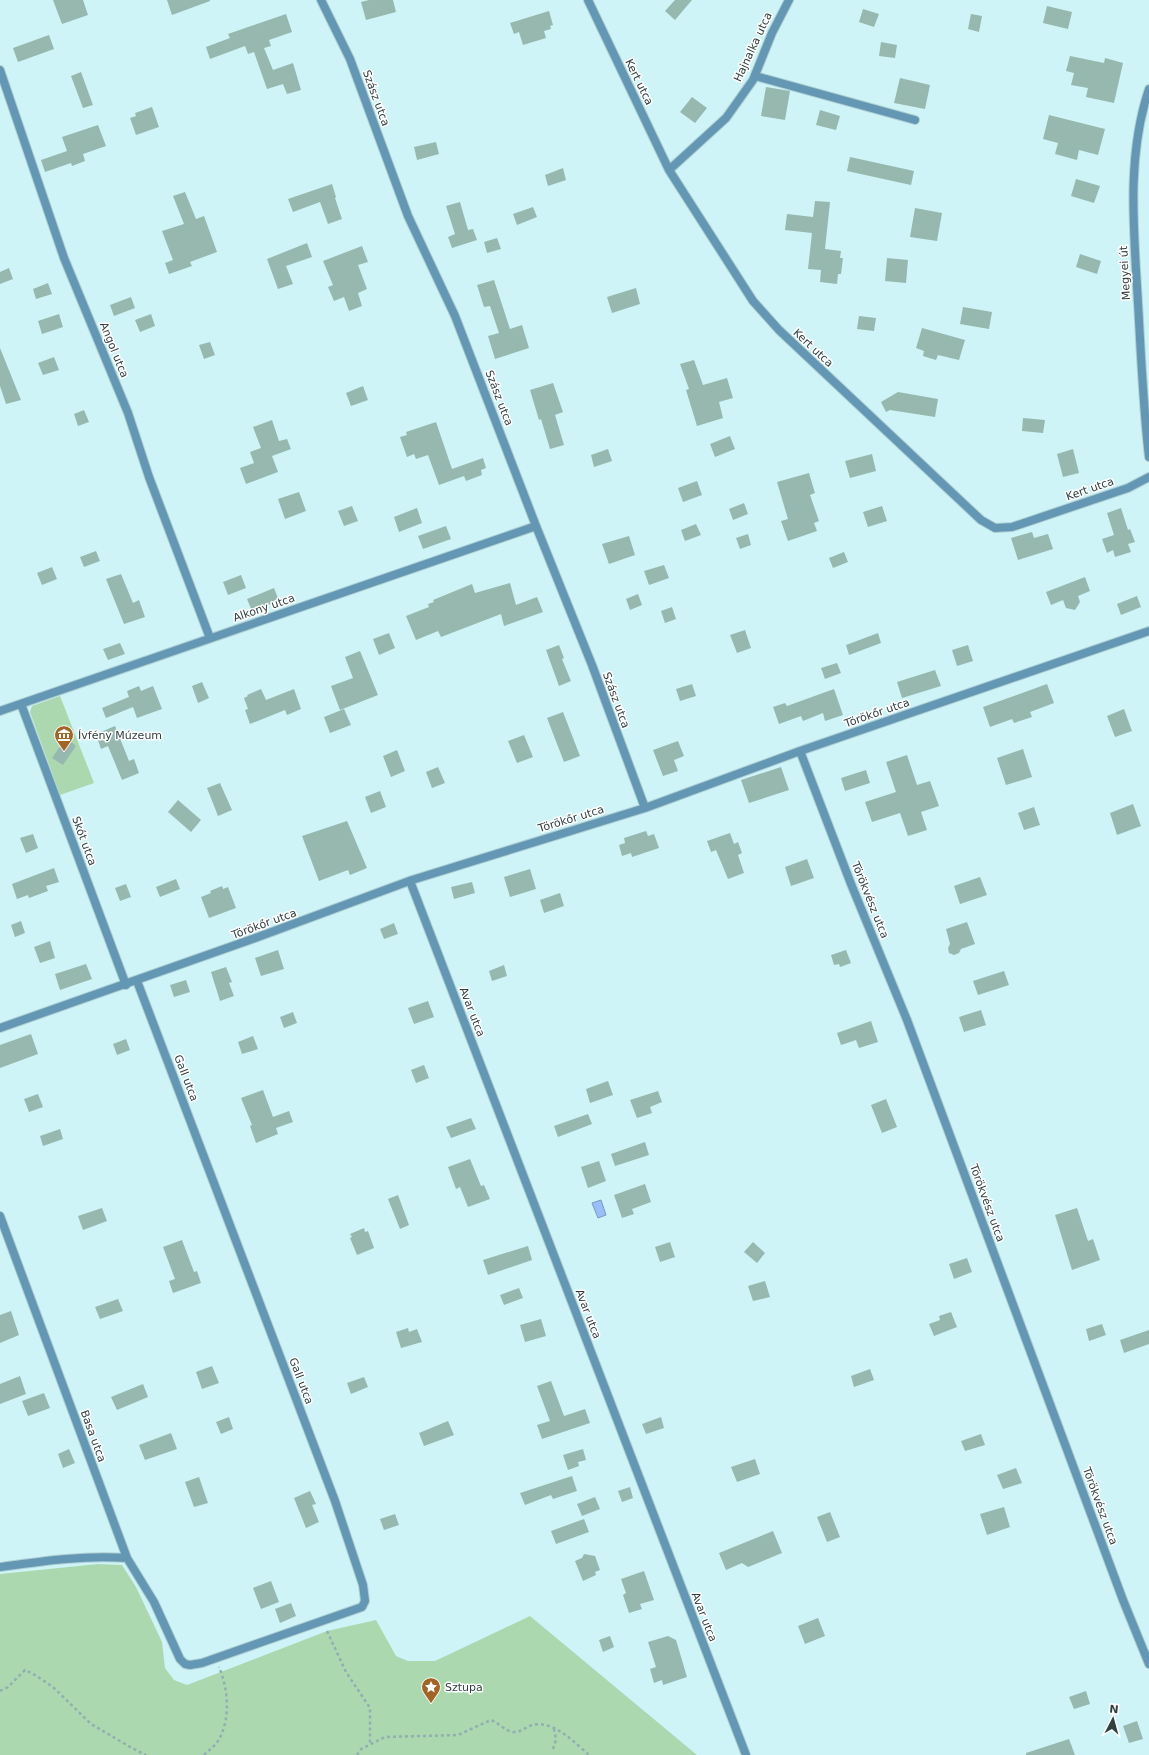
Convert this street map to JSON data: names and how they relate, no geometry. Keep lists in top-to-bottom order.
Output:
{
  "streets": {
    "street": [
      "Hajnalka utca",
      "Kert utca",
      "Szász utca",
      "Megyei út",
      "Angol utca",
      "Alkony utca",
      "Törökőr utca",
      "Skót utca",
      "Törökvész utca",
      "Avar utca",
      "Gall utca",
      "Basa utca"
    ]
  },
  "crossings": [
    ["Hajnalka utca", "Kert utca"],
    ["Szász utca", "Alkony utca"],
    ["Szász utca", "Törökőr utca"],
    ["Angol utca", "Alkony utca"],
    ["Alkony utca", "Skót utca"],
    ["Törökőr utca", "Skót utca"],
    ["Törökőr utca", "Törökvész utca"],
    ["Törökőr utca", "Avar utca"],
    ["Törökőr utca", "Gall utca"],
    ["Gall utca", "Basa utca"]
  ],
  "places": {
    "museum": ["Ívfény Múzeum"],
    "place": ["Sztupa"]
  },
  "north": "top"
}
